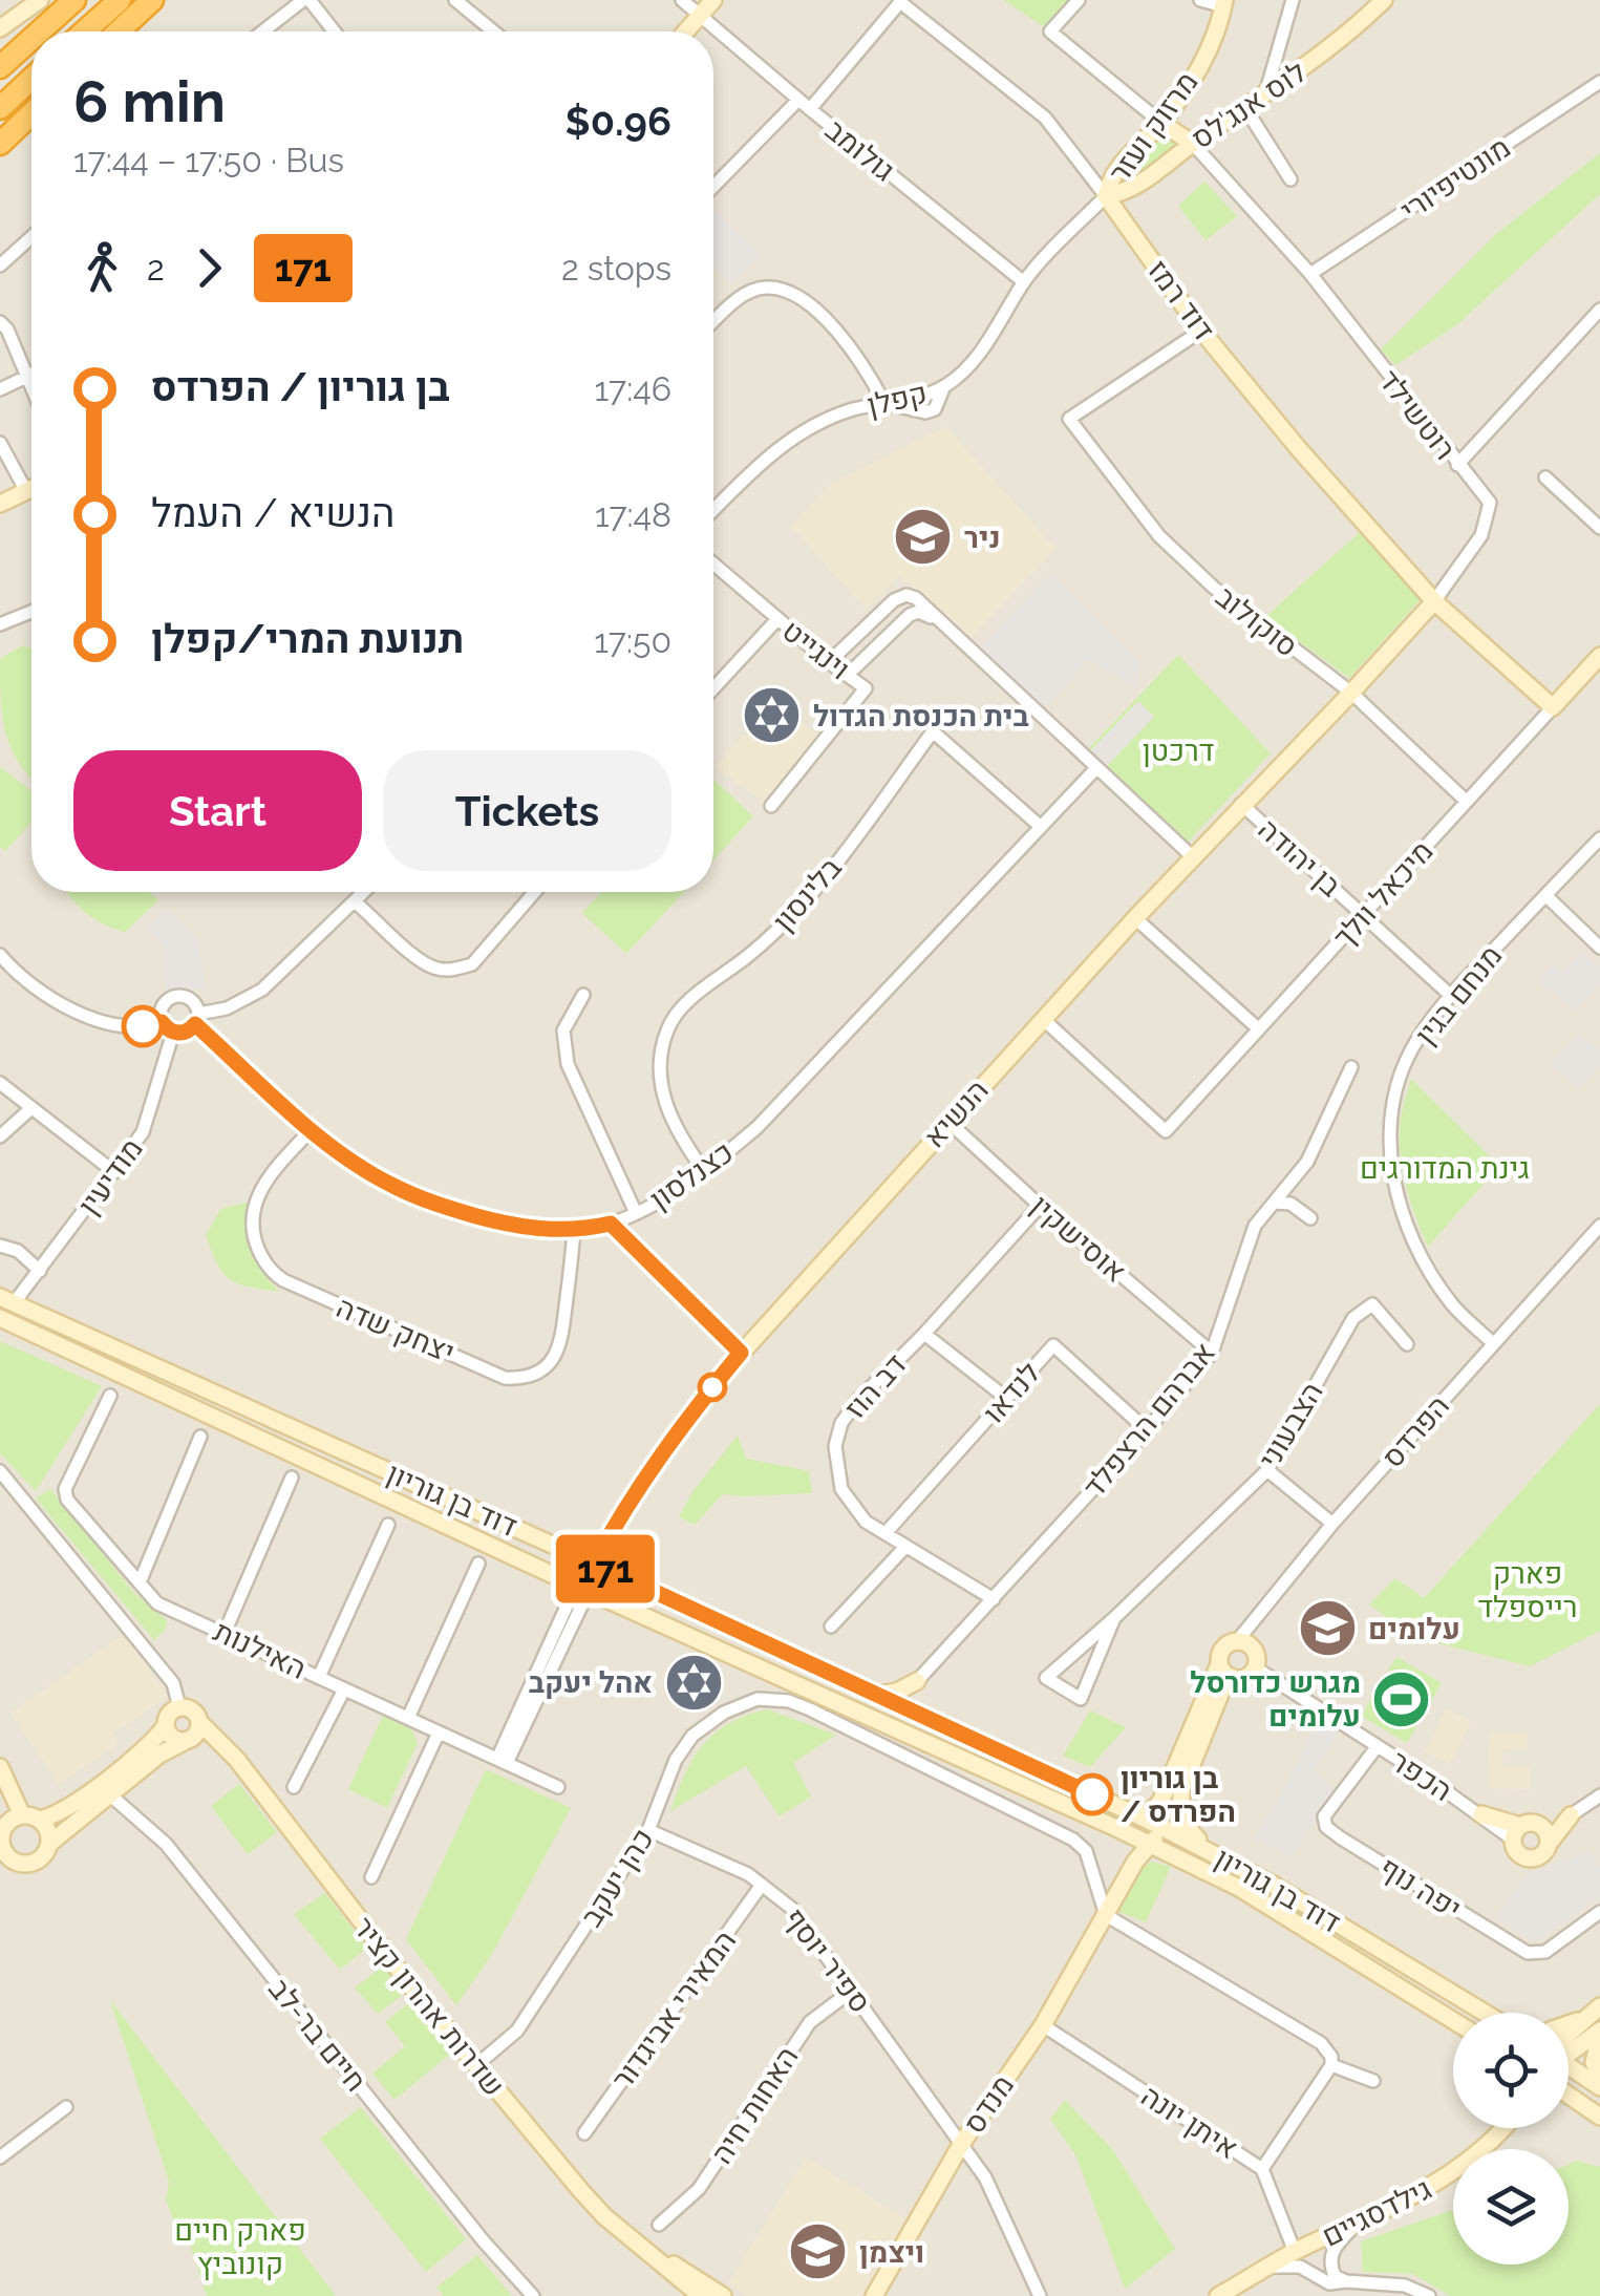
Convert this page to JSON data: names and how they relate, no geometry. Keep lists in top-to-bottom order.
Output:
{
  "streets": {
    "street": [
      "לוס אנג'לס",
      "מרזוק ועזר",
      "גולומב",
      "מונטיפיורי",
      "דוד רמז",
      "קפלן",
      "רוטשילד",
      "סוקולוב",
      "וינגייט",
      "בן יהודה",
      "בלינסון",
      "מיכאל וולך",
      "מנחם בגין",
      "הנשיא",
      "כצנלסון",
      "מודיעין",
      "אוסישקין",
      "יצחק שדה",
      "דב הוז",
      "לנדאו",
      "אברהם הרצפלד",
      "הצבעוני",
      "הפרדס",
      "דוד בן גוריון",
      "האילנות",
      "הכפר",
      "כהן יעקב",
      "יפה נוף",
      "ספיר יוסף",
      "שדרות אהרון קציר",
      "המאירי אביגדור",
      "חיים בר-לב",
      "מנדס",
      "האחות חיה",
      "איתן יונה",
      "גילדסגיים"
    ]
  },
  "crossings": [
    ["לוס אנג'לס", "מרזוק ועזר"],
    ["לוס אנג'לס", "דוד רמז"],
    ["לוס אנג'לס", "קפלן"],
    ["לוס אנג'לס", "רוטשילד"],
    ["מרזוק ועזר", "דוד רמז"],
    ["מרזוק ועזר", "קפלן"],
    ["גולומב", "דוד רמז"],
    ["גולומב", "קפלן"],
    ["מונטיפיורי", "רוטשילד"],
    ["דוד רמז", "קפלן"],
    ["דוד רמז", "רוטשילד"],
    ["דוד רמז", "סוקולוב"],
    ["דוד רמז", "מיכאל וולך"],
    ["רוטשילד", "סוקולוב"],
    ["רוטשילד", "הנשיא"],
    ["סוקולוב", "מיכאל וולך"],
    ["סוקולוב", "הנשיא"],
    ["בן יהודה", "מיכאל וולך"],
    ["בן יהודה", "מנחם בגין"],
    ["בן יהודה", "הנשיא"],
    ["בלינסון", "כצנלסון"],
    ["מיכאל וולך", "הנשיא"],
    ["מנחם בגין", "הפרדס"],
    ["הנשיא", "אוסישקין"],
    ["הנשיא", "דוד בן גוריון"],
    ["כצנלסון", "מודיעין"],
    ["כצנלסון", "יצחק שדה"],
    ["מודיעין", "דוד בן גוריון"],
    ["אוסישקין", "דב הוז"],
    ["אוסישקין", "אברהם הרצפלד"],
    ["דב הוז", "לנדאו"],
    ["דב הוז", "אברהם הרצפלד"],
    ["לנדאו", "אברהם הרצפלד"],
    ["הפרדס", "הכפר"],
    ["דוד בן גוריון", "מנדס"],
    ["הכפר", "יפה נוף"],
    ["כהן יעקב", "ספיר יוסף"],
    ["כהן יעקב", "שדרות אהרון קציר"],
    ["כהן יעקב", "מנדס"],
    ["ספיר יוסף", "המאירי אביגדור"],
    ["ספיר יוסף", "מנדס"],
    ["ספיר יוסף", "האחות חיה"],
    ["מנדס", "איתן יונה"],
    ["איתן יונה", "גילדסגיים"]
  ],
  "parks": [
    "דרכטן",
    "גינת המדורגים",
    "פארק רייספלד",
    "פארק חיים קונוביץ"
  ],
  "places": {
    "school or university": ["ניר", "עלומים", "ויצמן"],
    "synagogue": ["בית הכנסת הגדול", "אהל יעקב"],
    "sports": ["מגרש כדורסל עלומים"],
    "other": ["בן גוריון / הפרדס"]
  },
  "lines": ["bus line 171"],
  "page": {
    "on_map": "171",
    "heading": ["6 min", "17:44 – 17:50 · Bus", "$0.96"],
    "legs": ["2", "171", "2 stops"],
    "list": [
      {
        "name": "בן גוריון / הפרדס",
        "value": "17:46"
      },
      {
        "name": "הנשיא / העמל",
        "value": "17:48"
      },
      {
        "name": "תנועת המרי/קפלן",
        "value": "17:50"
      }
    ],
    "buttons": ["Start", "Tickets"]
  }
}
